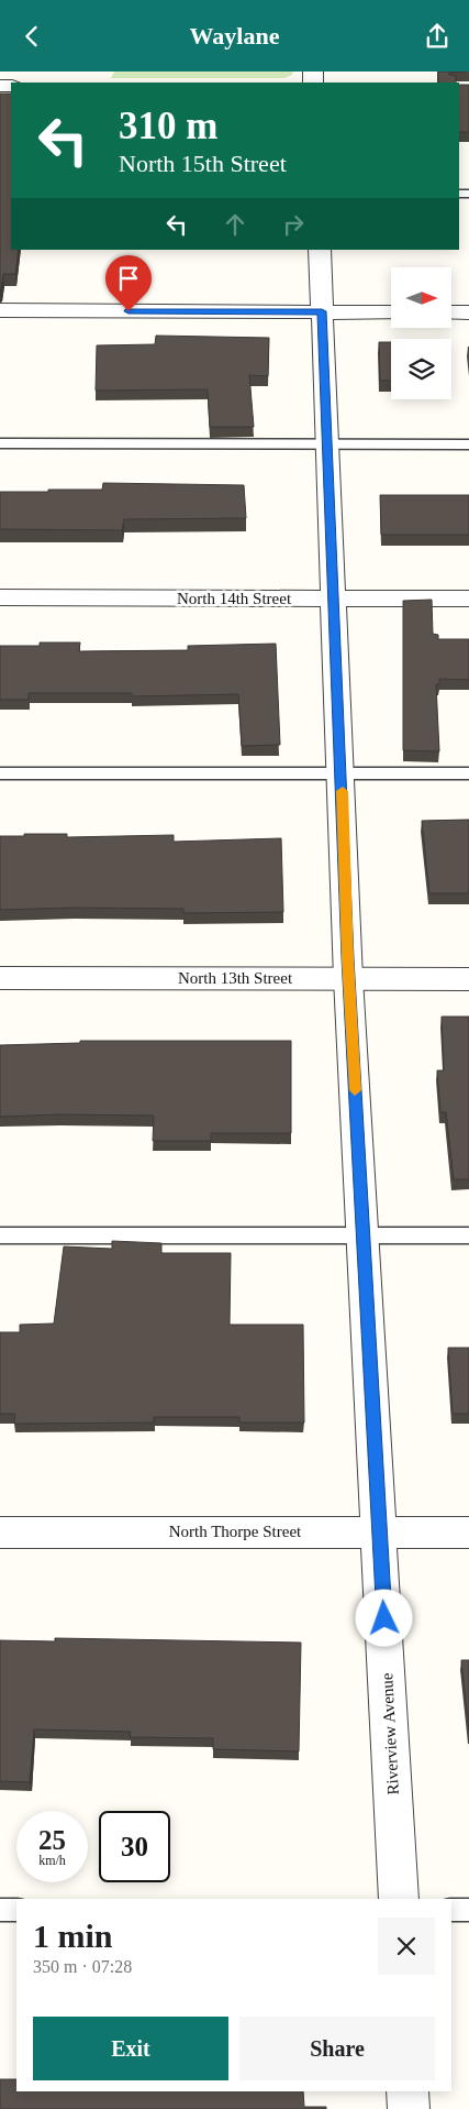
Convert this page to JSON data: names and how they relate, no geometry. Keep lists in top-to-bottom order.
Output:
{
  "streets": {
    "street": [
      "North 14th Street",
      "North 13th Street",
      "North Thorpe Street",
      "Riverview Avenue"
    ]
  },
  "crossings": [
    ["North 14th Street", "Riverview Avenue"],
    ["North 13th Street", "Riverview Avenue"],
    ["North Thorpe Street", "Riverview Avenue"]
  ],
  "north": "right",
  "page": {
    "header": "Waylane",
    "turn": ["310 m", "North 15th Street"],
    "speed": "25 km/h",
    "limit": "30",
    "heading": ["1 min", "350 m · 07:28"],
    "buttons": ["Exit", "Share"]
  }
}
